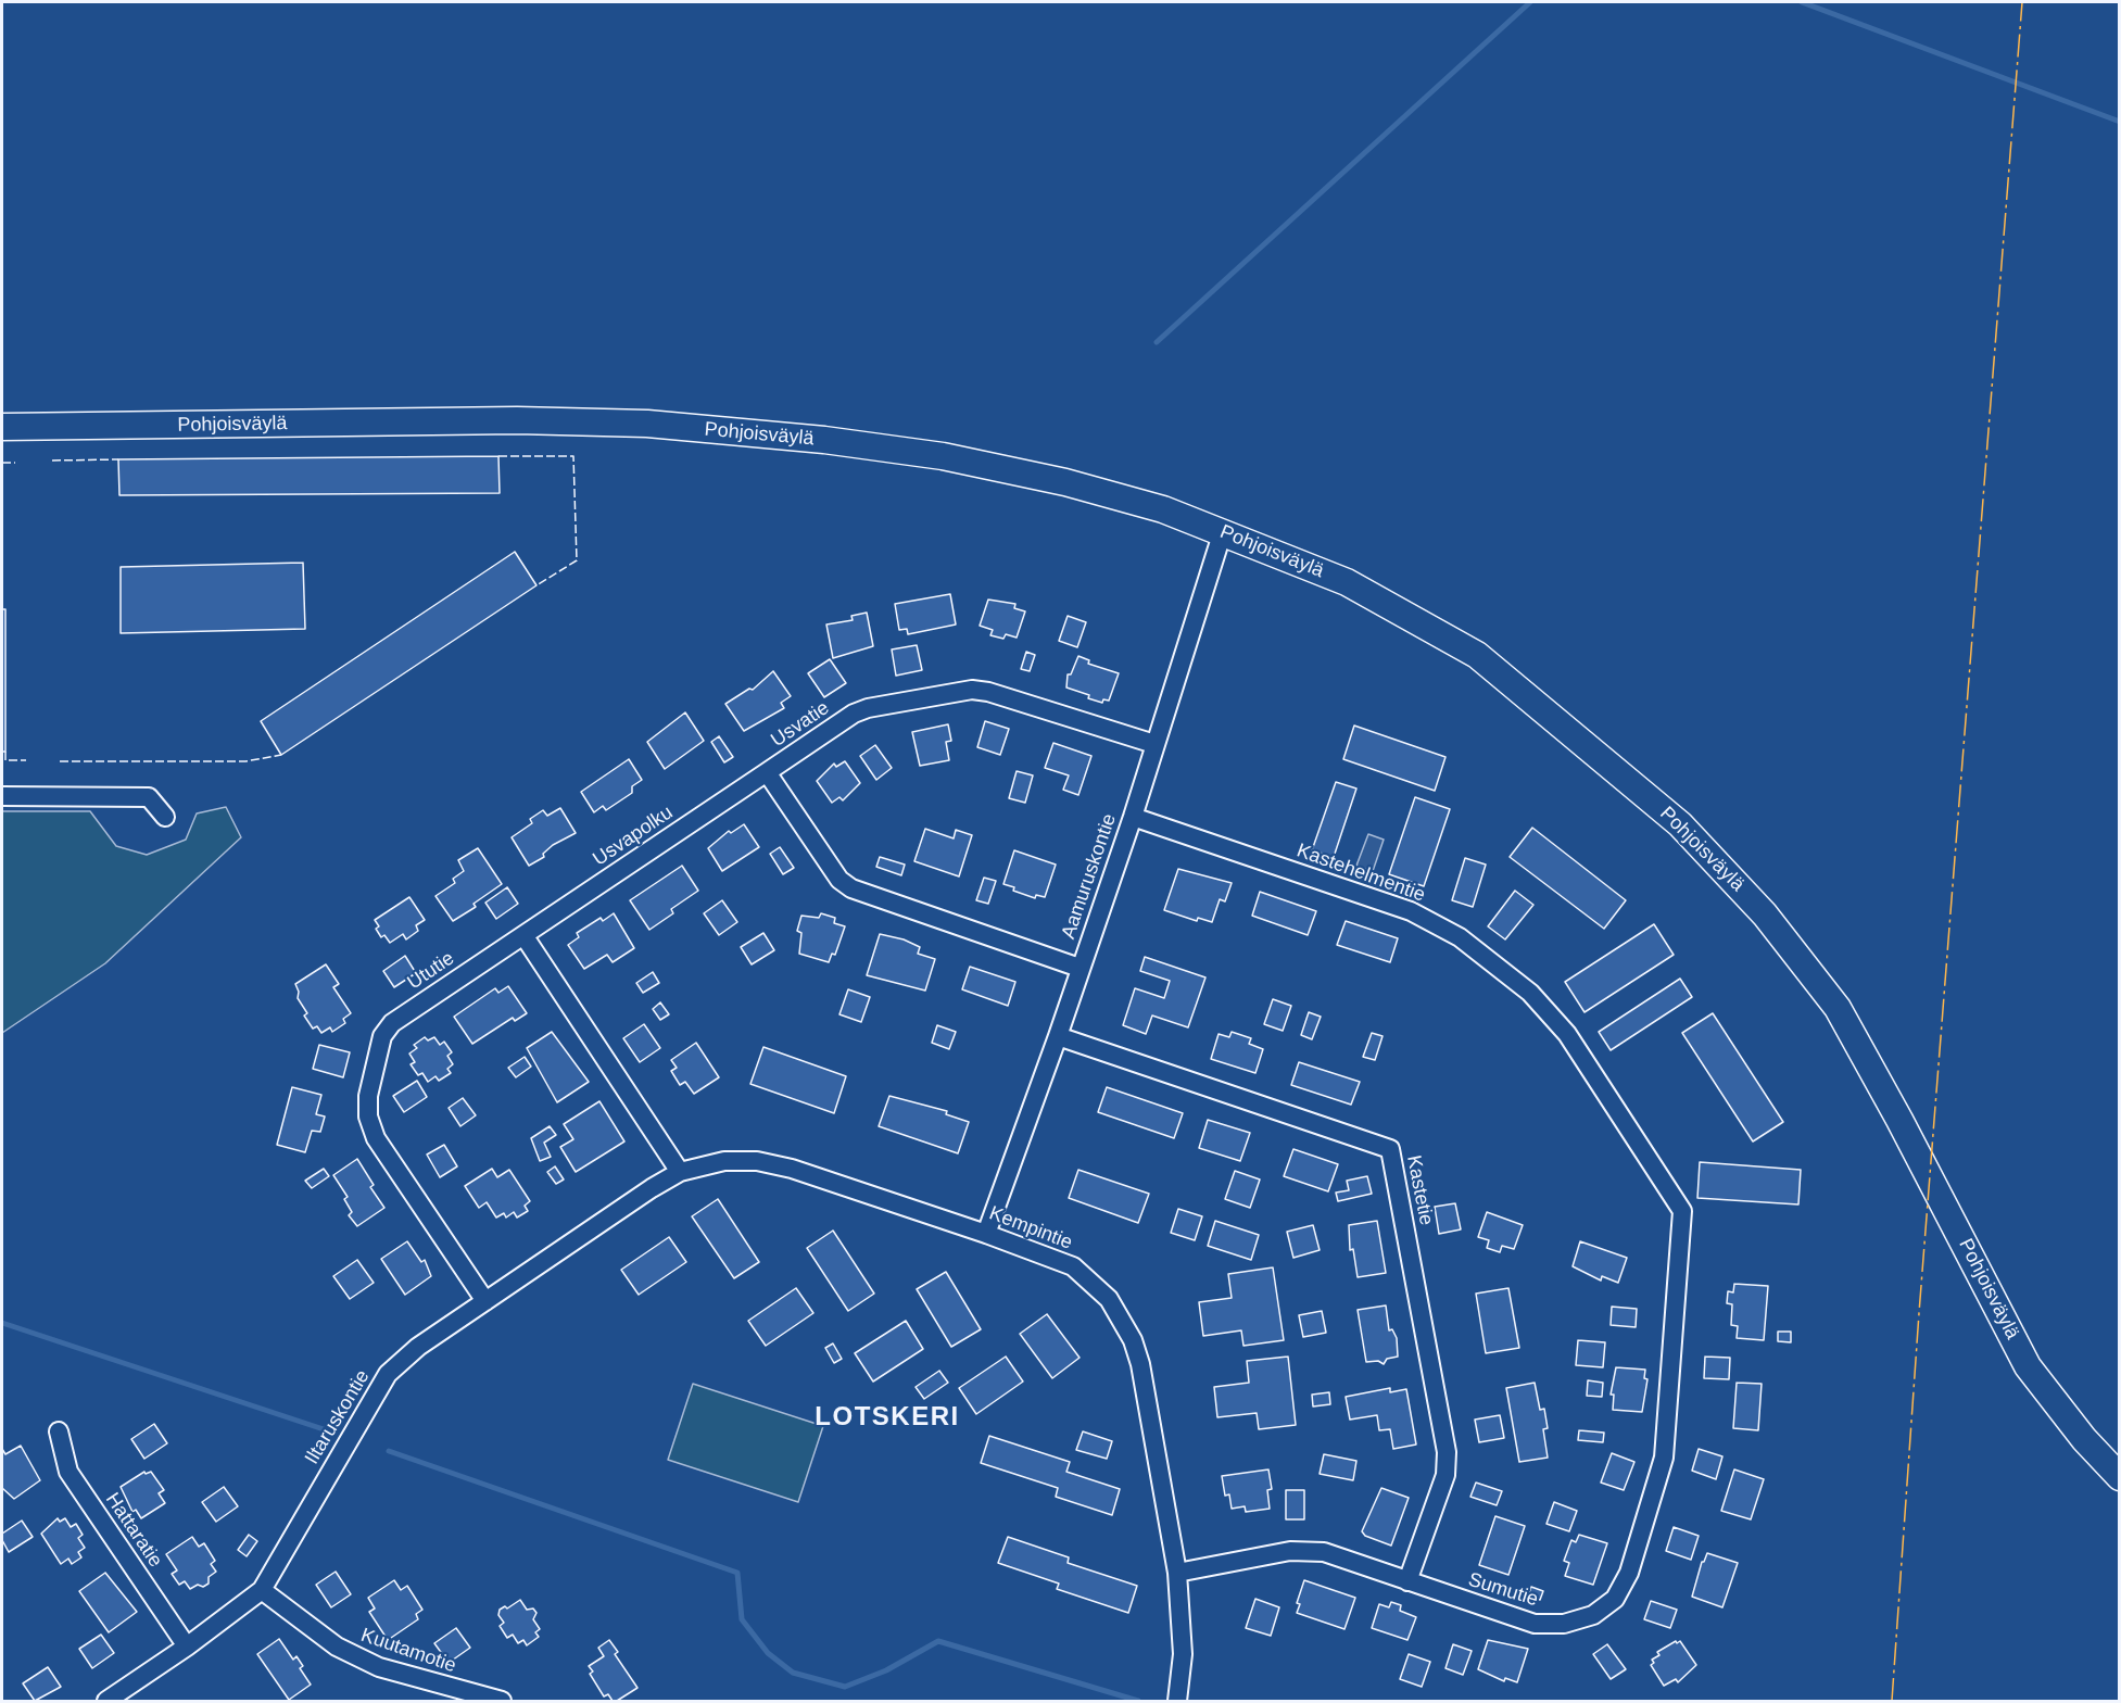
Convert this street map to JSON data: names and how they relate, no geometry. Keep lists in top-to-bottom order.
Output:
{
  "streets": {
    "main road": ["Pohjoisväylä"],
    "street": [
      "Usvatie",
      "Usvapolku",
      "Kastehelmentie",
      "Aamuruskontie",
      "Ututie",
      "Kastetie",
      "Kempintie",
      "Iltaruskontie",
      "Hattaratie",
      "Sumutie",
      "Kuutamotie"
    ]
  },
  "crossings": [
    ["Pohjoisväylä", "Aamuruskontie"],
    ["Usvatie", "Usvapolku"],
    ["Usvatie", "Aamuruskontie"],
    ["Usvapolku", "Ututie"],
    ["Kastehelmentie", "Aamuruskontie"],
    ["Kastehelmentie", "Sumutie"],
    ["Aamuruskontie", "Kastetie"],
    ["Aamuruskontie", "Kempintie"],
    ["Ututie", "Iltaruskontie"],
    ["Kastetie", "Sumutie"],
    ["Kempintie", "Iltaruskontie"],
    ["Kempintie", "Sumutie"],
    ["Iltaruskontie", "Hattaratie"],
    ["Iltaruskontie", "Kuutamotie"]
  ],
  "districts": ["LOTSKERI"]
}
